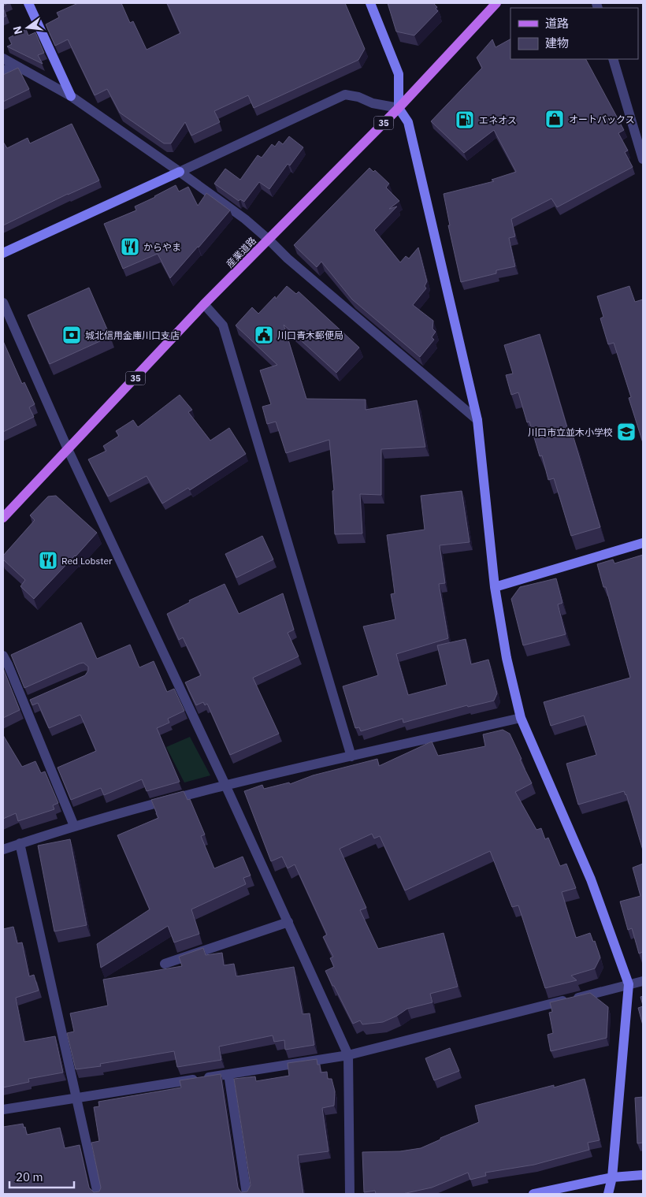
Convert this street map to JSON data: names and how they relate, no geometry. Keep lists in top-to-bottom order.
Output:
{
  "streets": {
    "main road": ["35", "産業道路"]
  },
  "places": {
    "shop": ["オートバックス"],
    "fuel station": ["エネオス"],
    "restaurant": ["からやま", "Red Lobster"],
    "bank": ["城北信用金庫川口支店"],
    "public building": ["川口青木郵便局"],
    "school or university": ["川口市立並木小学校"]
  },
  "legend": ["道路", "建物"],
  "scale_bar": "20 m",
  "north": "left"
}
